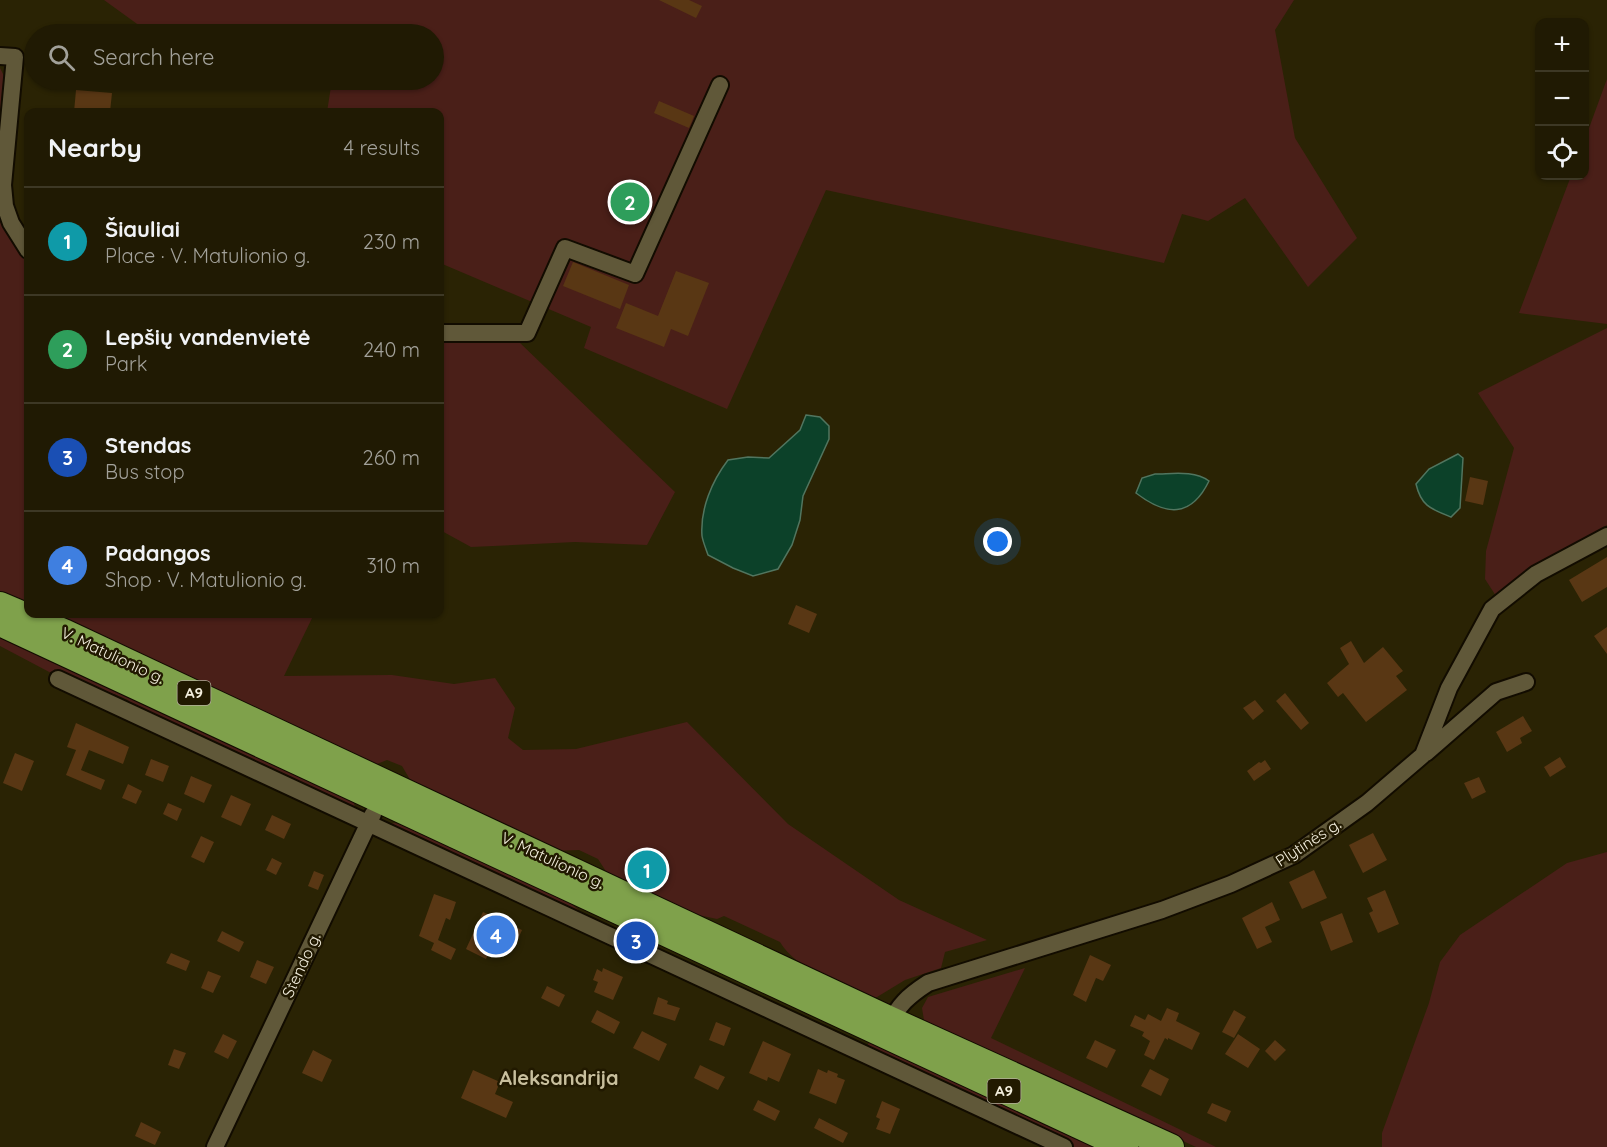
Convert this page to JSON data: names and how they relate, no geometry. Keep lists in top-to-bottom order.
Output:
{
  "streets": {
    "highway": ["V. Matulionio g.", "A9"],
    "street": ["Plytinės g.", "Stendo g."]
  },
  "crossings": [
    ["V. Matulionio g.", "Plytinės g."],
    ["V. Matulionio g.", "Stendo g."]
  ],
  "districts": ["Aleksandrija"],
  "page": {
    "map_buttons": ["+", "−"],
    "search": "Search here",
    "heading": ["Nearby", "4 results"],
    "pins": [
      "2",
      "1",
      "4",
      "3"
    ],
    "list": [
      {
        "mark": "1",
        "name": "Šiauliai",
        "note": "Place · V. Matulionio g.",
        "value": "230 m"
      },
      {
        "mark": "2",
        "name": "Lepšių vandenvietė",
        "note": "Park",
        "value": "240 m"
      },
      {
        "mark": "3",
        "name": "Stendas",
        "note": "Bus stop",
        "value": "260 m"
      },
      {
        "mark": "4",
        "name": "Padangos",
        "note": "Shop · V. Matulionio g.",
        "value": "310 m"
      }
    ]
  }
}
